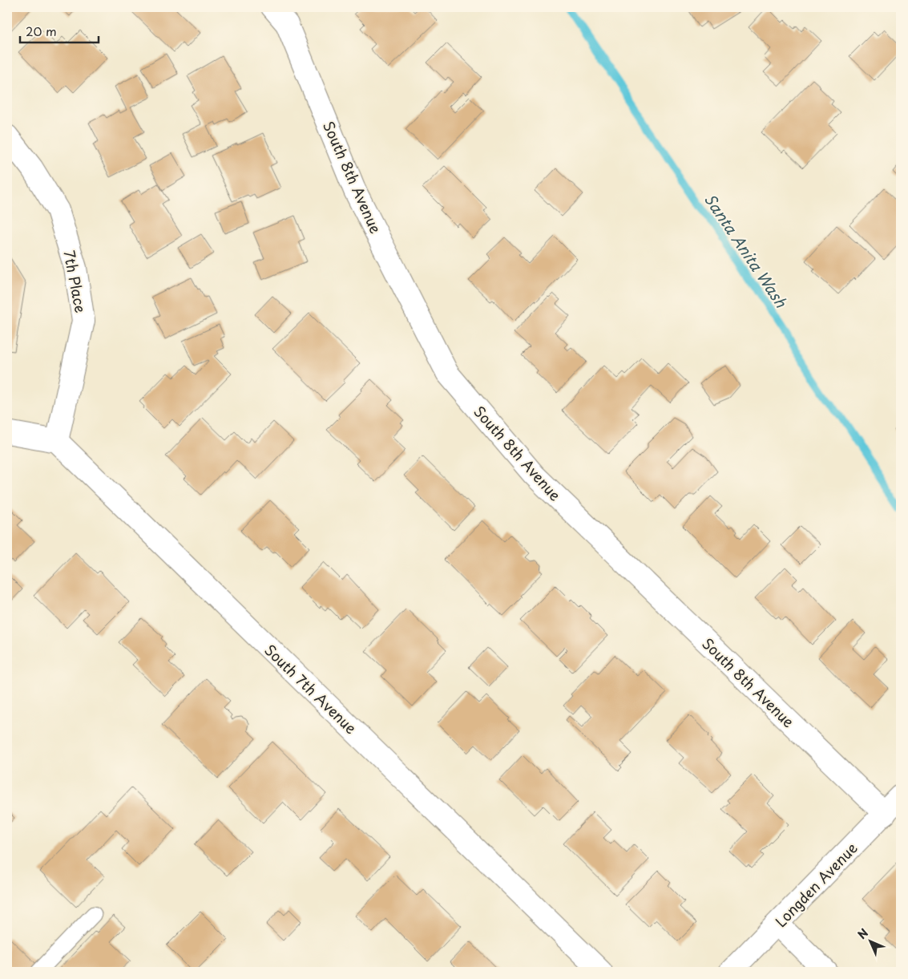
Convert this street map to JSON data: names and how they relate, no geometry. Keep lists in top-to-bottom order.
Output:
{
  "streets": {
    "street": [
      "South 8th Avenue",
      "7th Place",
      "South 7th Avenue",
      "Longden Avenue"
    ]
  },
  "crossings": [
    ["South 8th Avenue", "Longden Avenue"],
    ["7th Place", "South 7th Avenue"]
  ],
  "water": ["Santa Anita Wash"],
  "scale_bar": "20 m",
  "north": "top left"
}
